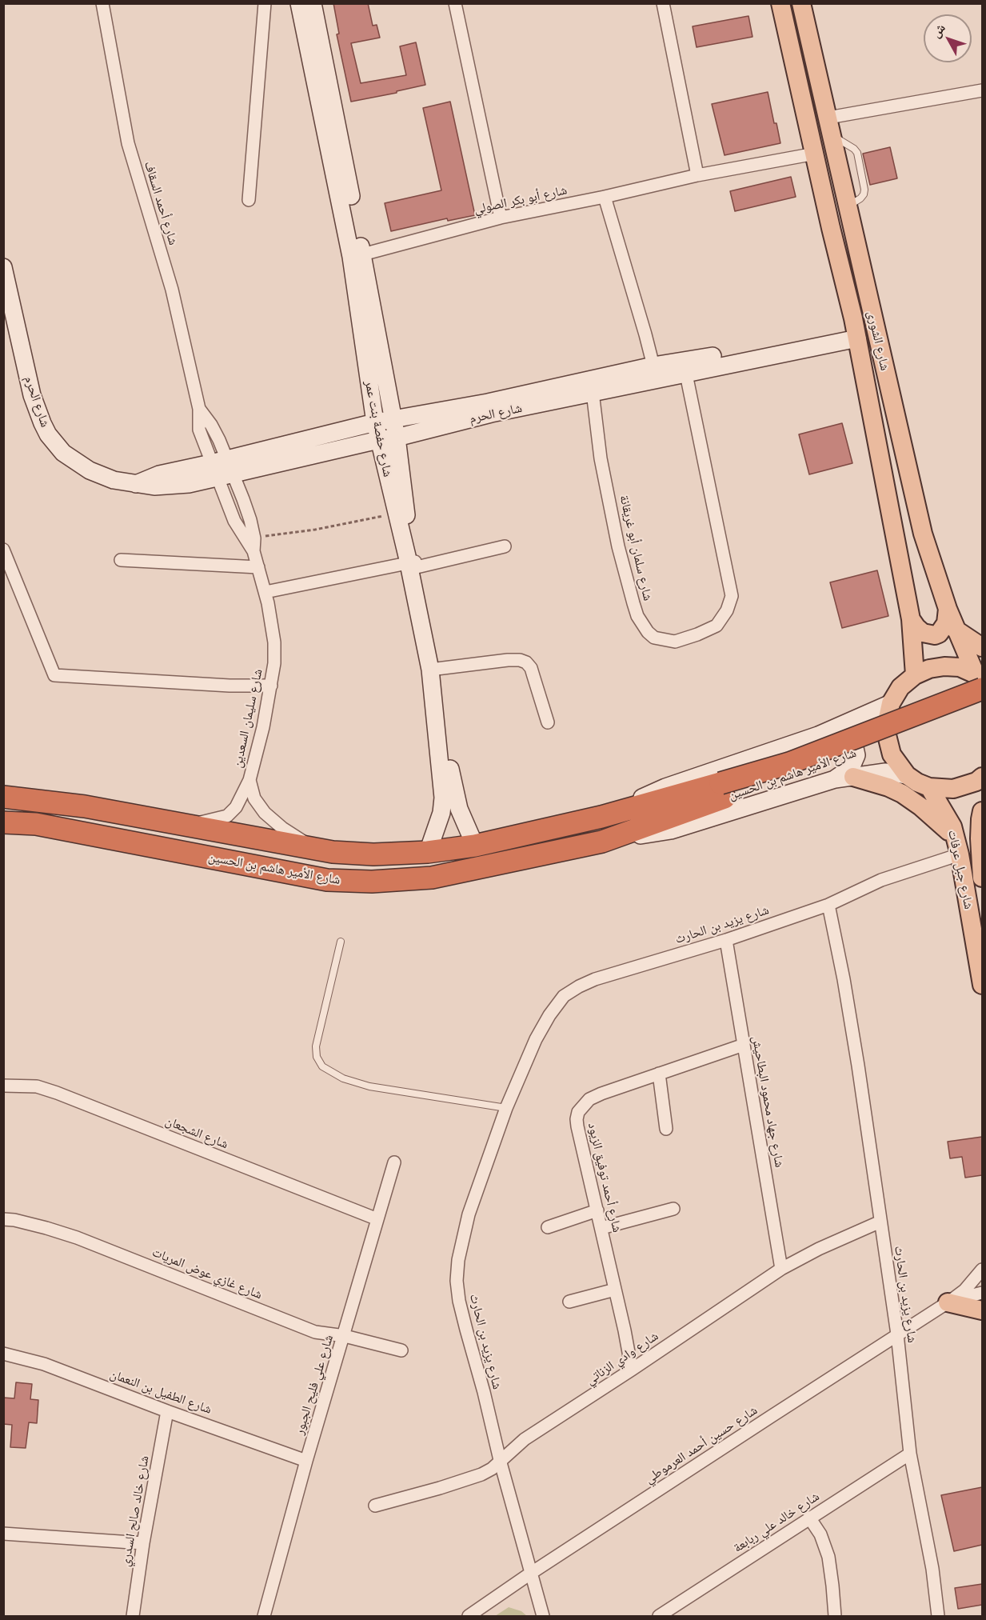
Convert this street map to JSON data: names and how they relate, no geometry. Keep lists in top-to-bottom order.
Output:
{
  "streets": {
    "highway": ["شارع الأمير هاشم بن الحسين"],
    "main road": ["شارع الشورى", "شارع جبل عرفات"],
    "street": [
      "شارع أبو بكر الصولي",
      "شارع أحمد السقاف",
      "شارع الحرم",
      "شارع حفصة بنت عمر",
      "شارع سلمان أبو غريقانة",
      "شارع سليمان السعدين",
      "شارع يزيد بن الحارث",
      "شارع جهاد محمود البطاحيش",
      "شارع الشجعان",
      "شارع أحمد توفيق الزيود",
      "شارع غازي عوض المريات",
      "شارع وادي الزناتي",
      "شارع علي فليح الجبور",
      "شارع الطفيل بن النعمان",
      "شارع حسين أحمد العرموطي",
      "شارع خالد صالح السدري",
      "شارع خالد علي ربابعة"
    ]
  },
  "crossings": [
    ["شارع أبو بكر الصولي", "شارع الشورى"],
    ["شارع أبو بكر الصولي", "شارع حفصة بنت عمر"],
    ["شارع أحمد السقاف", "شارع الحرم"],
    ["شارع أحمد السقاف", "شارع سليمان السعدين"],
    ["شارع الشورى", "شارع الحرم"],
    ["شارع الشورى", "شارع الأمير هاشم بن الحسين"],
    ["شارع الحرم", "شارع حفصة بنت عمر"],
    ["شارع الحرم", "شارع سلمان أبو غريقانة"],
    ["شارع الحرم", "شارع سليمان السعدين"],
    ["شارع حفصة بنت عمر", "شارع الأمير هاشم بن الحسين"],
    ["شارع سليمان السعدين", "شارع الأمير هاشم بن الحسين"],
    ["شارع يزيد بن الحارث", "شارع جهاد محمود البطاحيش"],
    ["شارع يزيد بن الحارث", "شارع وادي الزناتي"],
    ["شارع يزيد بن الحارث", "شارع حسين أحمد العرموطي"],
    ["شارع يزيد بن الحارث", "شارع خالد علي ربابعة"],
    ["شارع جهاد محمود البطاحيش", "شارع أحمد توفيق الزيود"],
    ["شارع جهاد محمود البطاحيش", "شارع وادي الزناتي"],
    ["شارع الشجعان", "شارع علي فليح الجبور"],
    ["شارع أحمد توفيق الزيود", "شارع وادي الزناتي"],
    ["شارع غازي عوض المريات", "شارع علي فليح الجبور"],
    ["شارع علي فليح الجبور", "شارع الطفيل بن النعمان"],
    ["شارع الطفيل بن النعمان", "شارع خالد صالح السدري"]
  ],
  "north": "top left"
}
